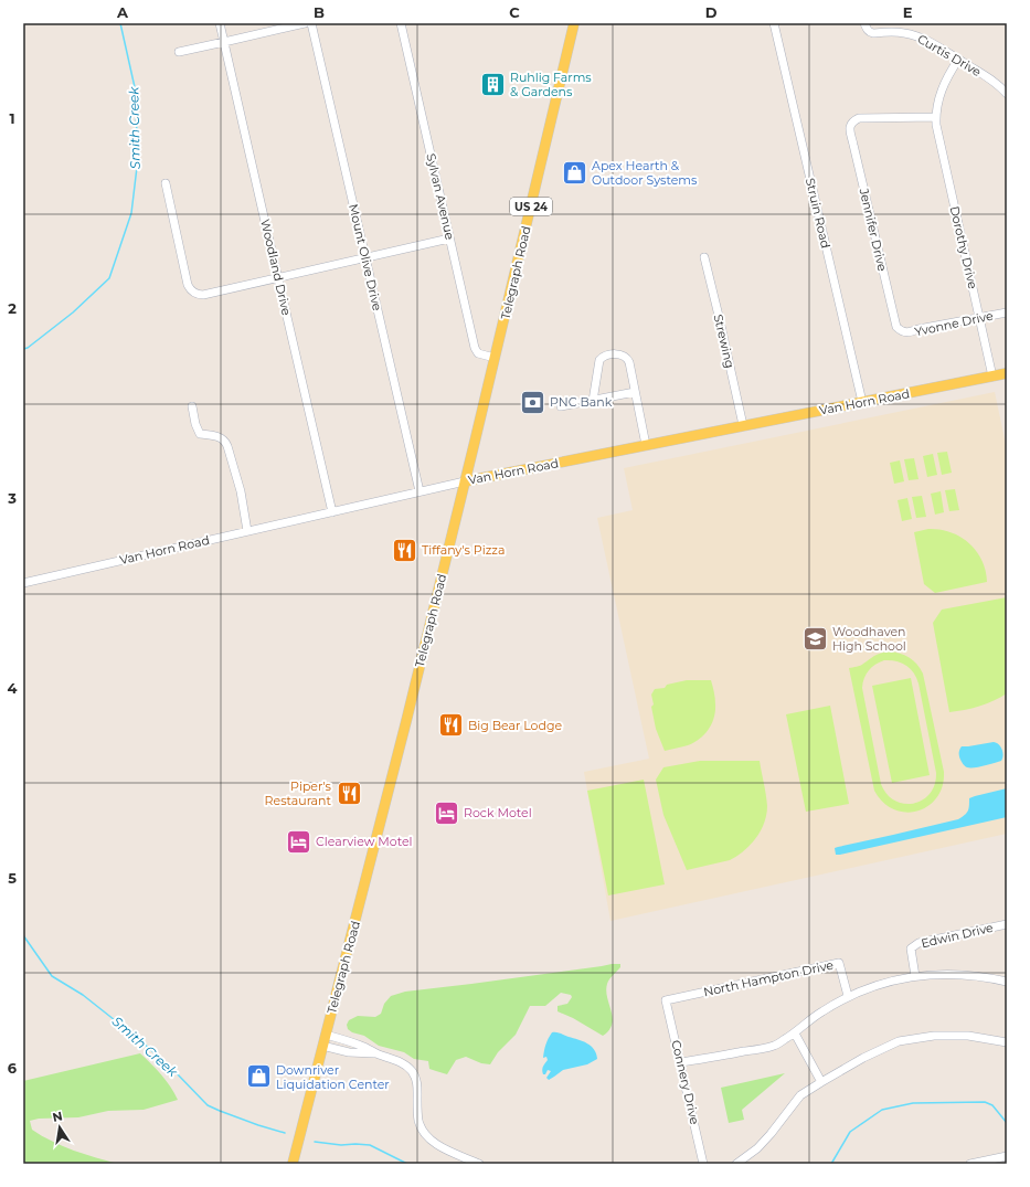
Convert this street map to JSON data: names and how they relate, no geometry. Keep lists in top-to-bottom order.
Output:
{
  "streets": {
    "main road": ["US 24", "Telegraph Road", "Van Horn Road"],
    "street": [
      "Curtis Drive",
      "Sylvan Avenue",
      "Struin Road",
      "Jennifer Drive",
      "Dorothy Drive",
      "Mount Olive Drive",
      "Woodland Drive",
      "Yvonne Drive",
      "Strewing",
      "Edwin Drive",
      "North Hampton Drive",
      "Connery Drive"
    ]
  },
  "crossings": [
    ["Curtis Drive", "Dorothy Drive"],
    ["Sylvan Avenue", "Telegraph Road"],
    ["Struin Road", "Van Horn Road"],
    ["Jennifer Drive", "Dorothy Drive"],
    ["Jennifer Drive", "Yvonne Drive"],
    ["Dorothy Drive", "Yvonne Drive"],
    ["Dorothy Drive", "Van Horn Road"],
    ["Mount Olive Drive", "Van Horn Road"],
    ["Woodland Drive", "Van Horn Road"],
    ["Telegraph Road", "Van Horn Road"],
    ["Strewing", "Van Horn Road"],
    ["North Hampton Drive", "Connery Drive"]
  ],
  "water": ["Smith Creek"],
  "places": {
    "building": ["Ruhlig Farms & Gardens"],
    "shop": ["Apex Hearth & Outdoor Systems", "Downriver Liquidation Center"],
    "bank": ["PNC Bank"],
    "restaurant": ["Tiffany's Pizza", "Big Bear Lodge", "Piper's Restaurant"],
    "school or university": ["Woodhaven High School"],
    "hotel": ["Rock Motel", "Clearview Motel"]
  },
  "north": "top",
  "grid": {
    "columns": [
      "A",
      "B",
      "C",
      "D",
      "E"
    ],
    "rows": [
      "1",
      "2",
      "3",
      "4",
      "5",
      "6"
    ]
  }
}
